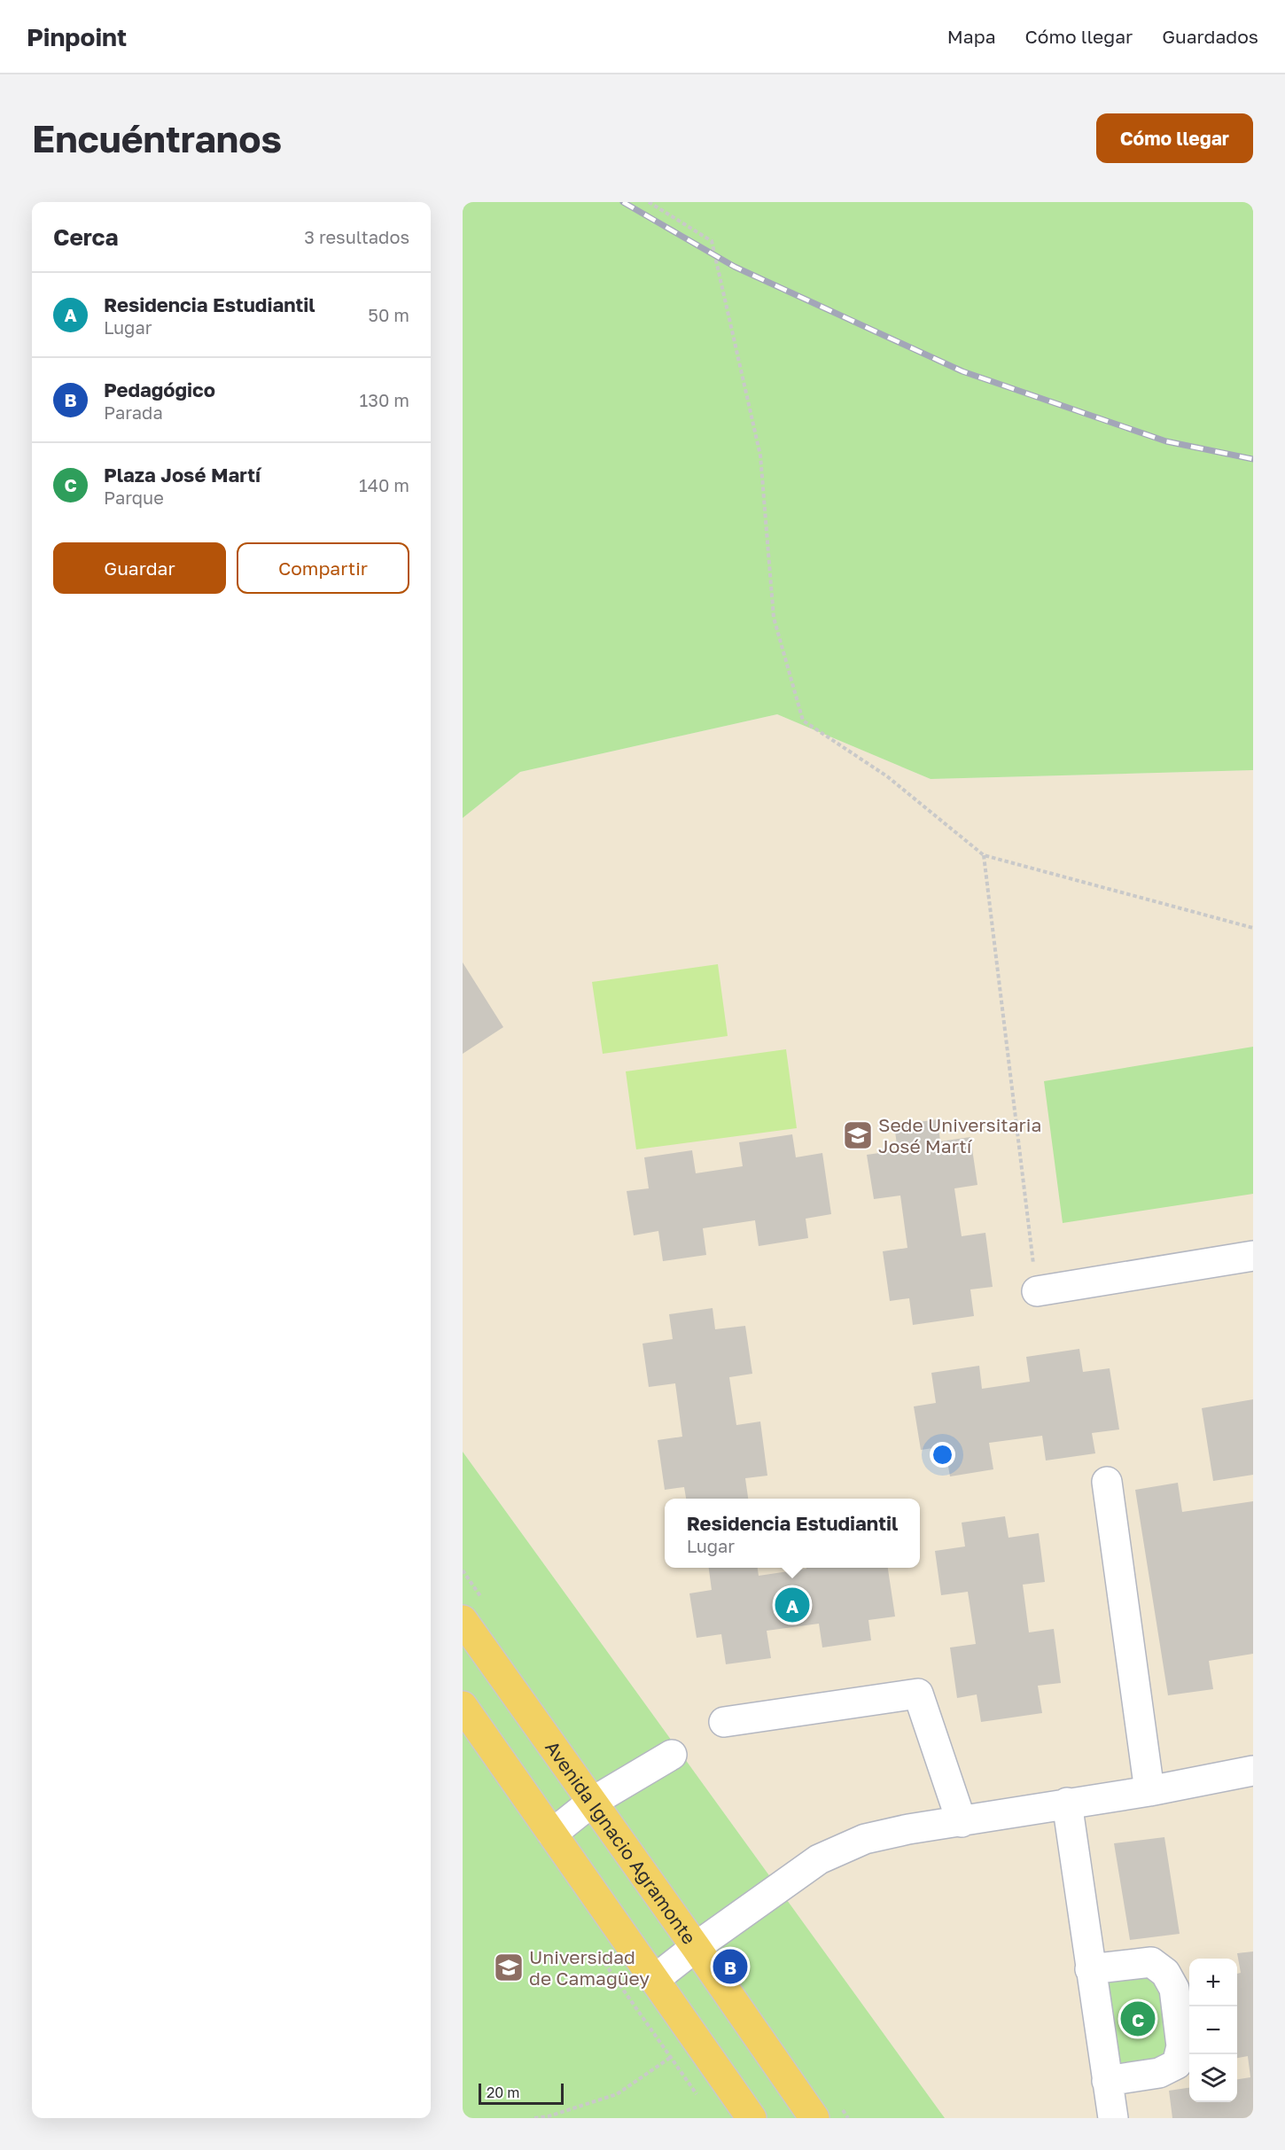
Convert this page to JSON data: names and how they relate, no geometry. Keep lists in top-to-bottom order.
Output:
{
  "streets": {
    "main road": ["Avenida Ignacio Agramonte"]
  },
  "places": {
    "school or university": ["Sede Universitaria José Martí", "Universidad de Camagüey"]
  },
  "scale_bar": "20 m",
  "page": {
    "header": "Pinpoint",
    "nav": ["Mapa", "Cómo llegar", "Guardados"],
    "buttons": [
      "Cómo llegar",
      ["Guardar", "Compartir"]
    ],
    "title": "Encuéntranos",
    "heading": ["Cerca", "3 resultados"],
    "list": [
      {
        "mark": "A",
        "name": "Residencia Estudiantil",
        "note": "Lugar",
        "value": "50 m"
      },
      {
        "mark": "B",
        "name": "Pedagógico",
        "note": "Parada",
        "value": "130 m"
      },
      {
        "mark": "C",
        "name": "Plaza José Martí",
        "note": "Parque",
        "value": "140 m"
      }
    ],
    "popup": ["Residencia Estudiantil", "Lugar"],
    "pins": ["A", "B", "C"],
    "map_buttons": ["+", "−"],
    "scale": "20 m"
  }
}
